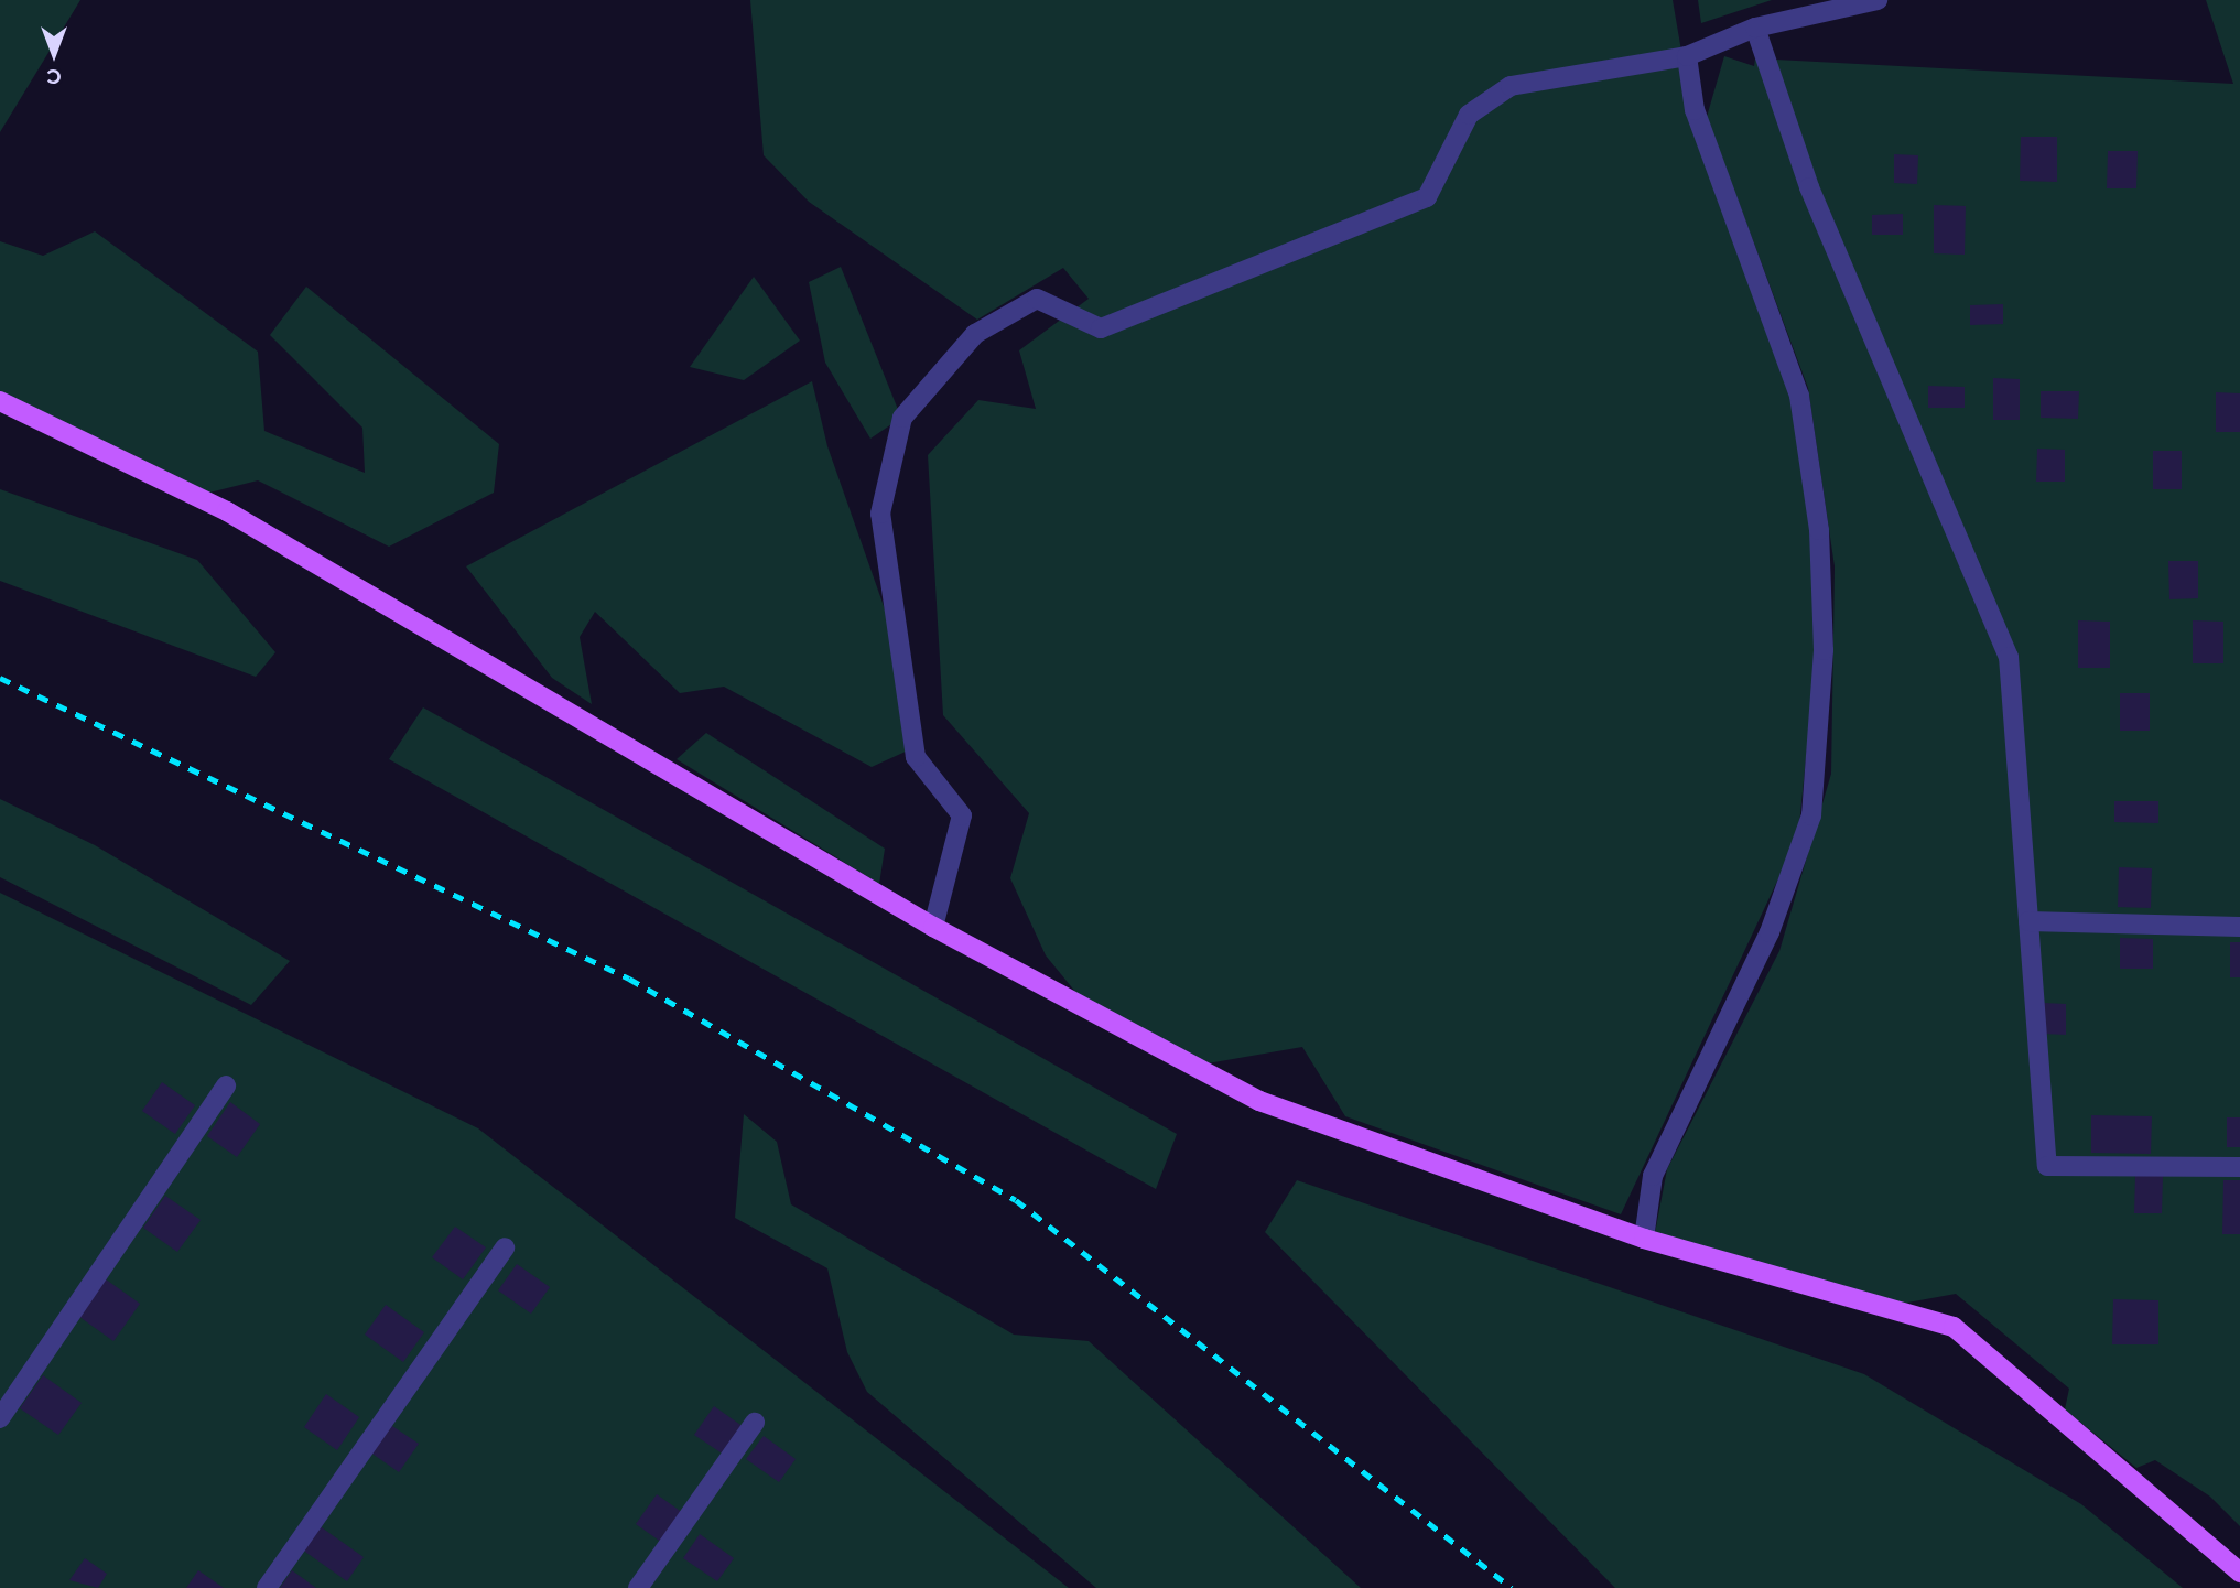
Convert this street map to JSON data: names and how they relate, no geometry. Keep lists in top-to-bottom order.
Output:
{
  "north": "bottom"
}
